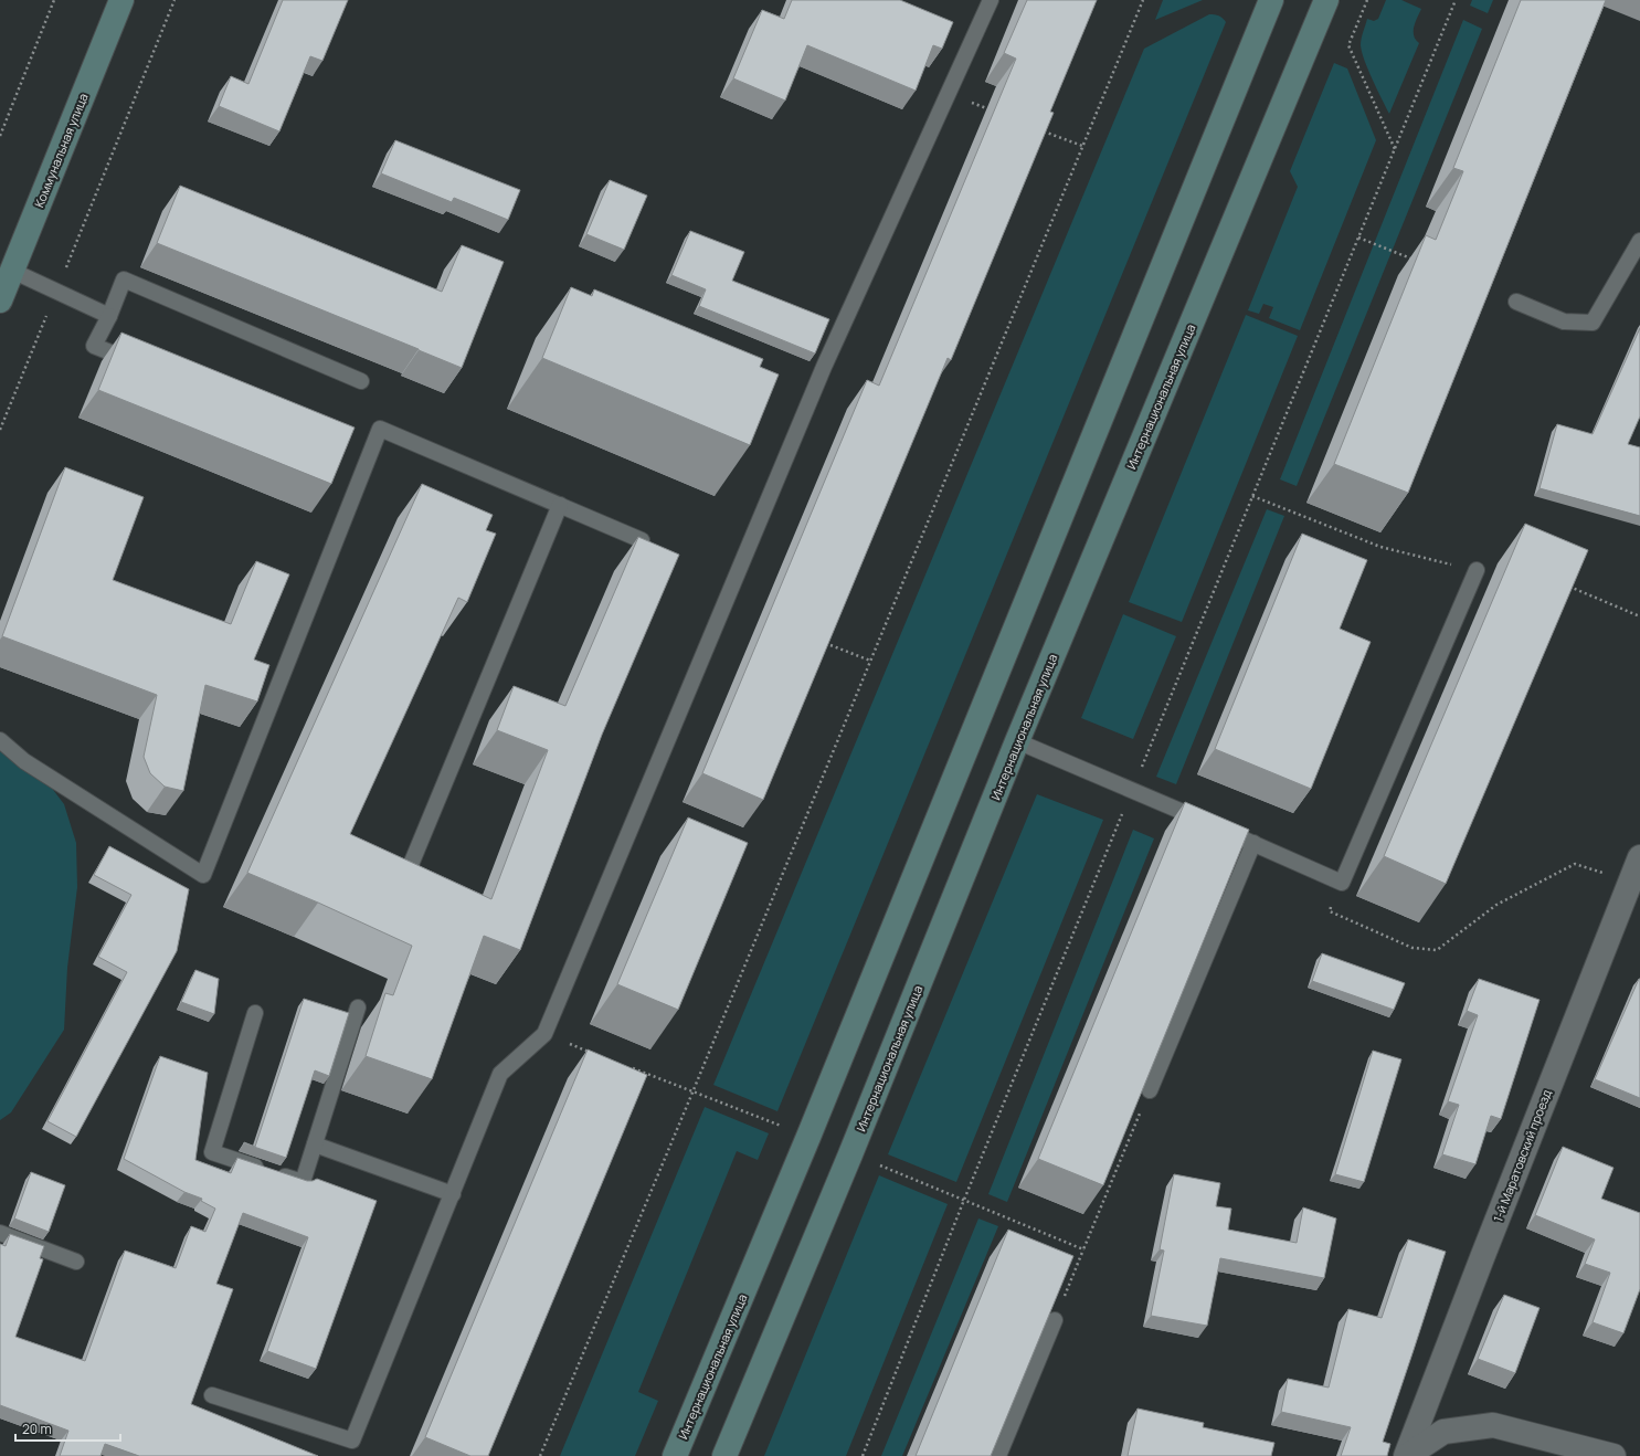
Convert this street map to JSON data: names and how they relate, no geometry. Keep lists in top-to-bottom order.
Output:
{
  "streets": {
    "main road": ["Коммунальная улица", "Интернациональная улица"],
    "street": ["1-й Маратовский проезд"]
  },
  "scale_bar": "20 m"
}
